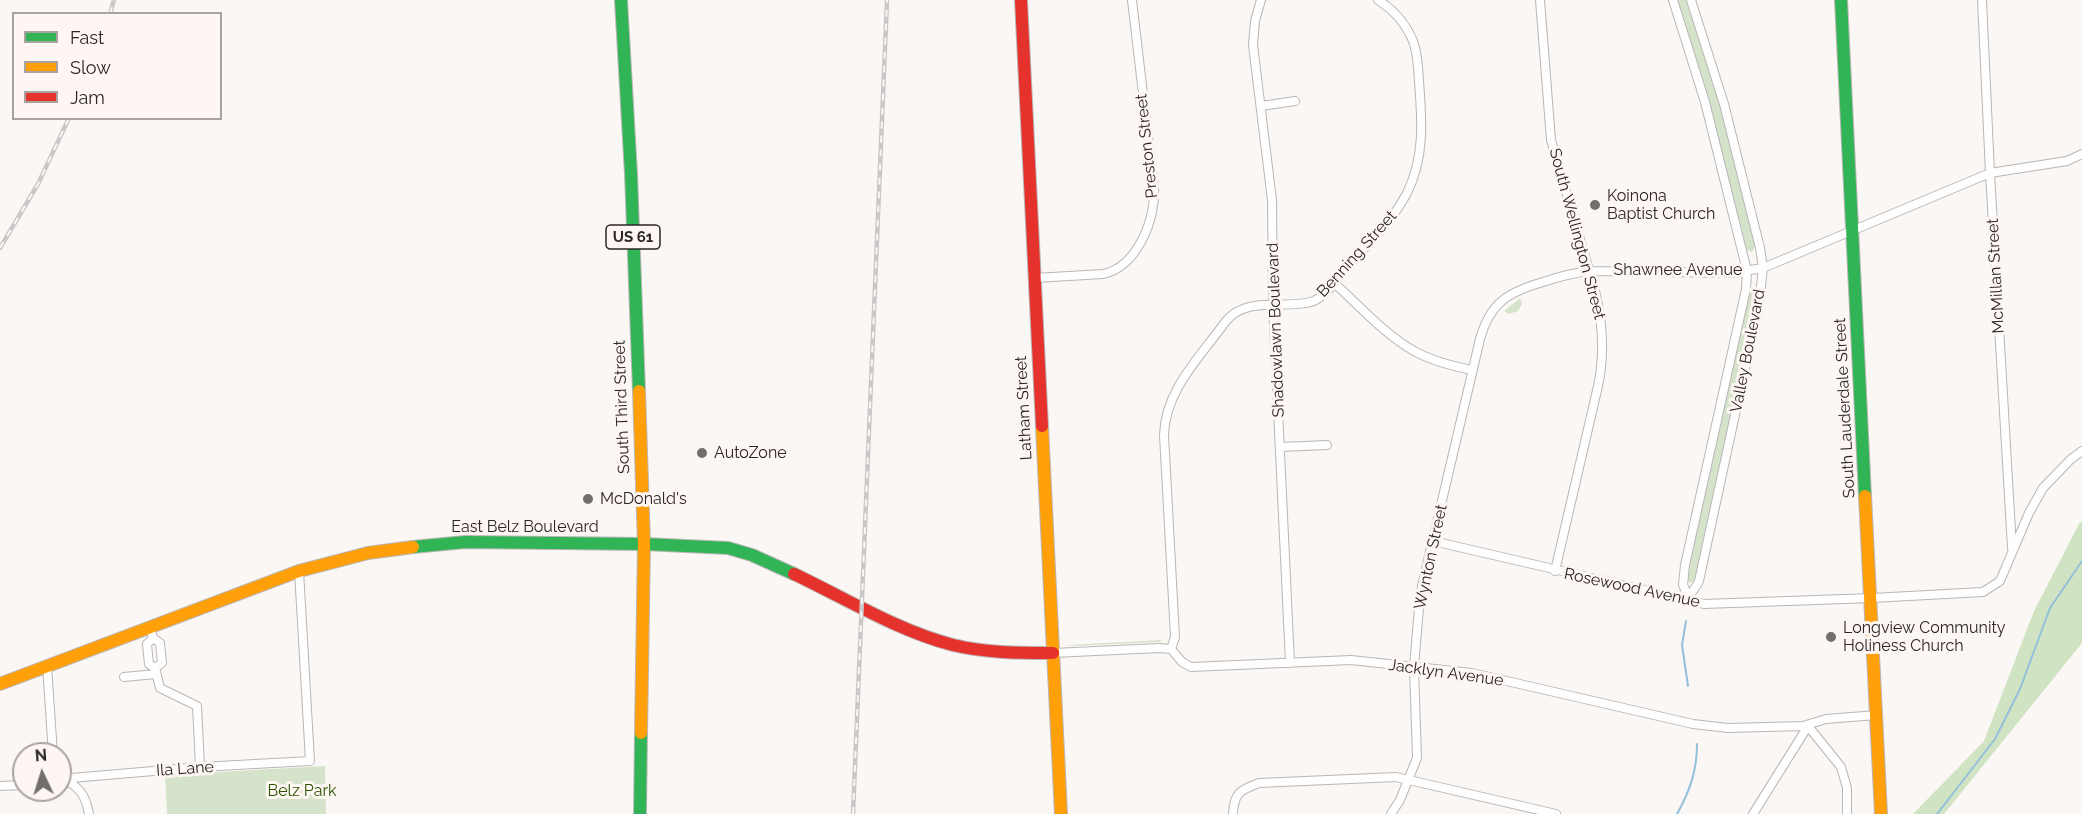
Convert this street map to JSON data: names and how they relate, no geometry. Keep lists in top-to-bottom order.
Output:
{
  "streets": {
    "street": [
      "Preston Street",
      "South Wellington Street",
      "US 61",
      "Benning Street",
      "Shawnee Avenue",
      "McMillan Street",
      "Shadowlawn Boulevard",
      "Valley Boulevard",
      "South Third Street",
      "Latham Street",
      "South Lauderdale Street",
      "East Belz Boulevard",
      "Wynton Street",
      "Rosewood Avenue",
      "Jacklyn Avenue",
      "Ila Lane"
    ]
  },
  "crossings": [
    ["Preston Street", "Latham Street"],
    ["South Wellington Street", "Shawnee Avenue"],
    ["South Wellington Street", "Rosewood Avenue"],
    ["Benning Street", "Shadowlawn Boulevard"],
    ["Benning Street", "Jacklyn Avenue"],
    ["Shawnee Avenue", "McMillan Street"],
    ["Shawnee Avenue", "Valley Boulevard"],
    ["Shawnee Avenue", "South Lauderdale Street"],
    ["Shawnee Avenue", "Wynton Street"],
    ["McMillan Street", "Rosewood Avenue"],
    ["Shadowlawn Boulevard", "Jacklyn Avenue"],
    ["Valley Boulevard", "Rosewood Avenue"],
    ["South Third Street", "East Belz Boulevard"],
    ["Latham Street", "East Belz Boulevard"],
    ["South Lauderdale Street", "Rosewood Avenue"],
    ["South Lauderdale Street", "Jacklyn Avenue"],
    ["East Belz Boulevard", "Ila Lane"],
    ["Wynton Street", "Rosewood Avenue"],
    ["Wynton Street", "Jacklyn Avenue"]
  ],
  "parks": ["Belz Park"],
  "places": [
    "Koinona Baptist Church",
    "AutoZone",
    "McDonald's",
    "Longview Community Holiness Church"
  ],
  "legend": ["Fast", "Slow", "Jam"],
  "north": "top"
}
